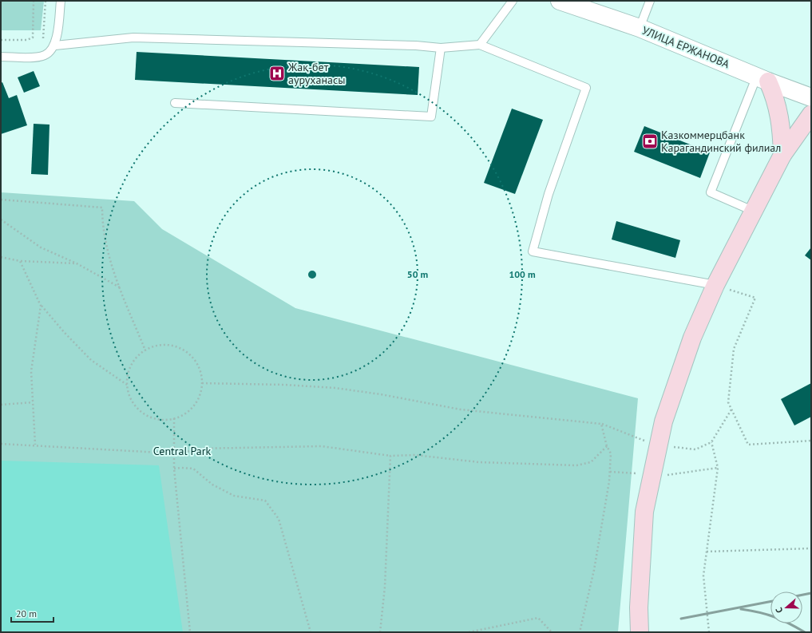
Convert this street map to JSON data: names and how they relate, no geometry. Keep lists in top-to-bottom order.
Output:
{
  "streets": {
    "street": ["УЛИЦА ЕРЖАНОВА"]
  },
  "parks": ["Central Park"],
  "places": {
    "hospital": ["Жақ-бет ауруханасы"],
    "bank": ["Казкоммерцбанк Карагандинский филиал"]
  },
  "scale_bar": "20 m",
  "north": "left",
  "rings": ["50 m", "100 m"]
}
